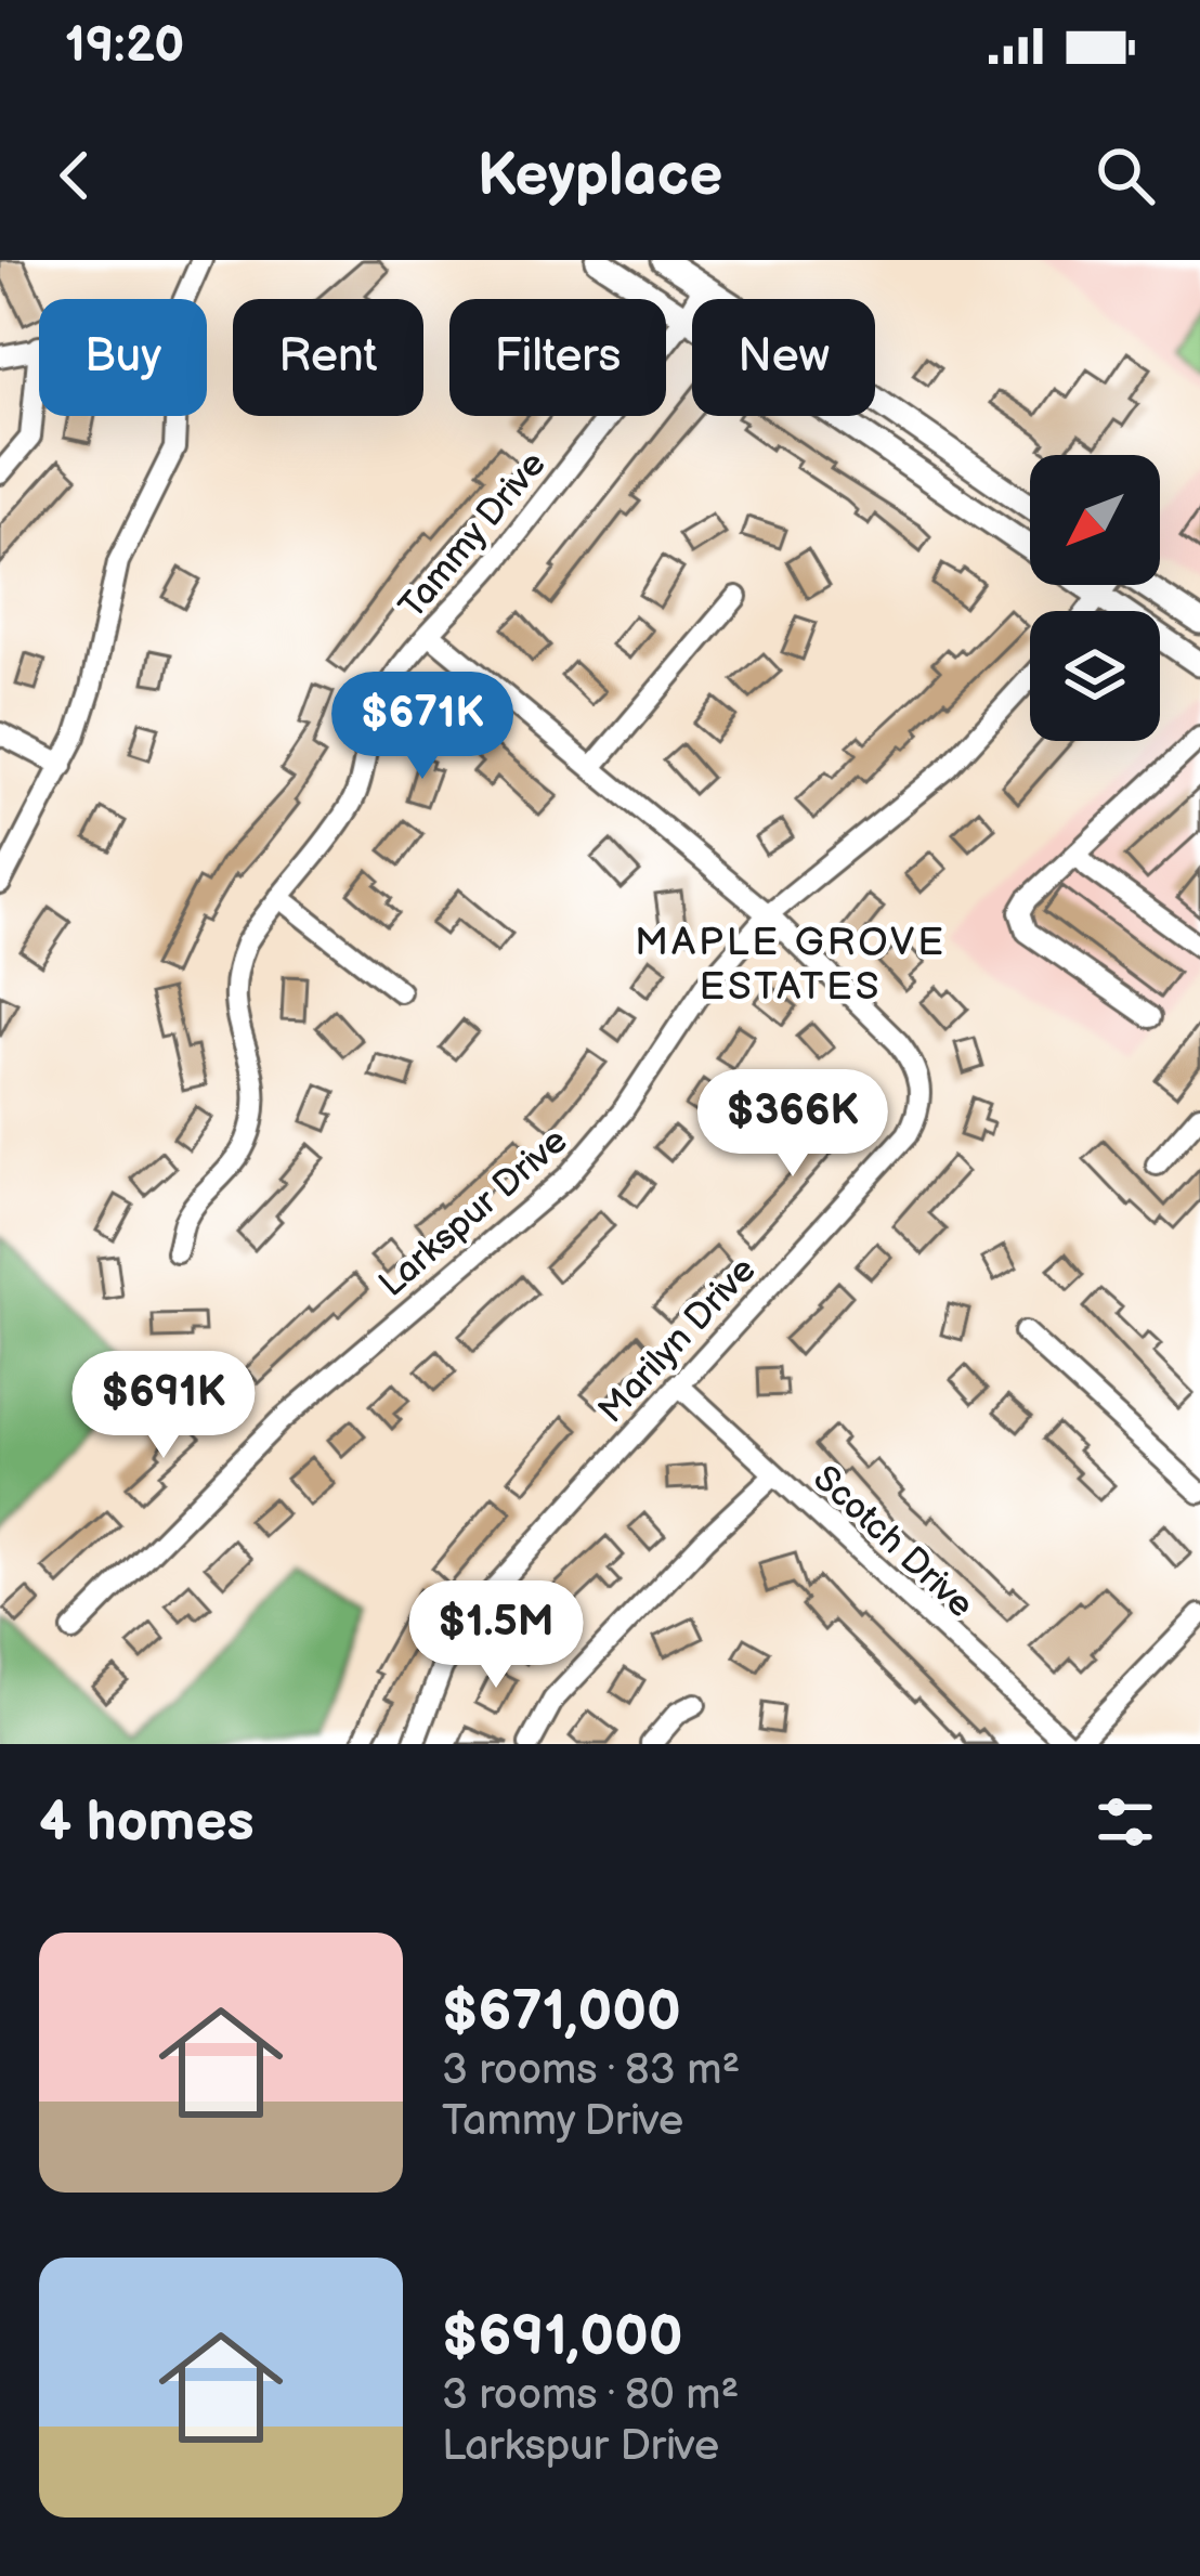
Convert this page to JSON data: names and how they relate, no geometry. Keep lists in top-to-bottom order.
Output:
{
  "streets": {
    "street": [
      "Tammy Drive",
      "Larkspur Drive",
      "Marilyn Drive",
      "Scotch Drive"
    ]
  },
  "crossings": [
    ["Tammy Drive", "Marilyn Drive"],
    ["Larkspur Drive", "Marilyn Drive"],
    ["Marilyn Drive", "Scotch Drive"]
  ],
  "districts": ["MAPLE GROVE ESTATES"],
  "north": "bottom left",
  "page": {
    "status": "19:20",
    "header": "Keyplace",
    "chip": [
      "Buy",
      "Rent",
      "Filters",
      "New"
    ],
    "price": [
      "$671K",
      "$366K",
      "$691K",
      "$1.5M"
    ],
    "heading": "4 homes",
    "list": [
      {
        "name": "$671,000",
        "note": "3 rooms · 83 m² · Tammy Drive"
      },
      {
        "name": "$691,000",
        "note": "3 rooms · 80 m² · Larkspur Drive"
      }
    ]
  }
}
